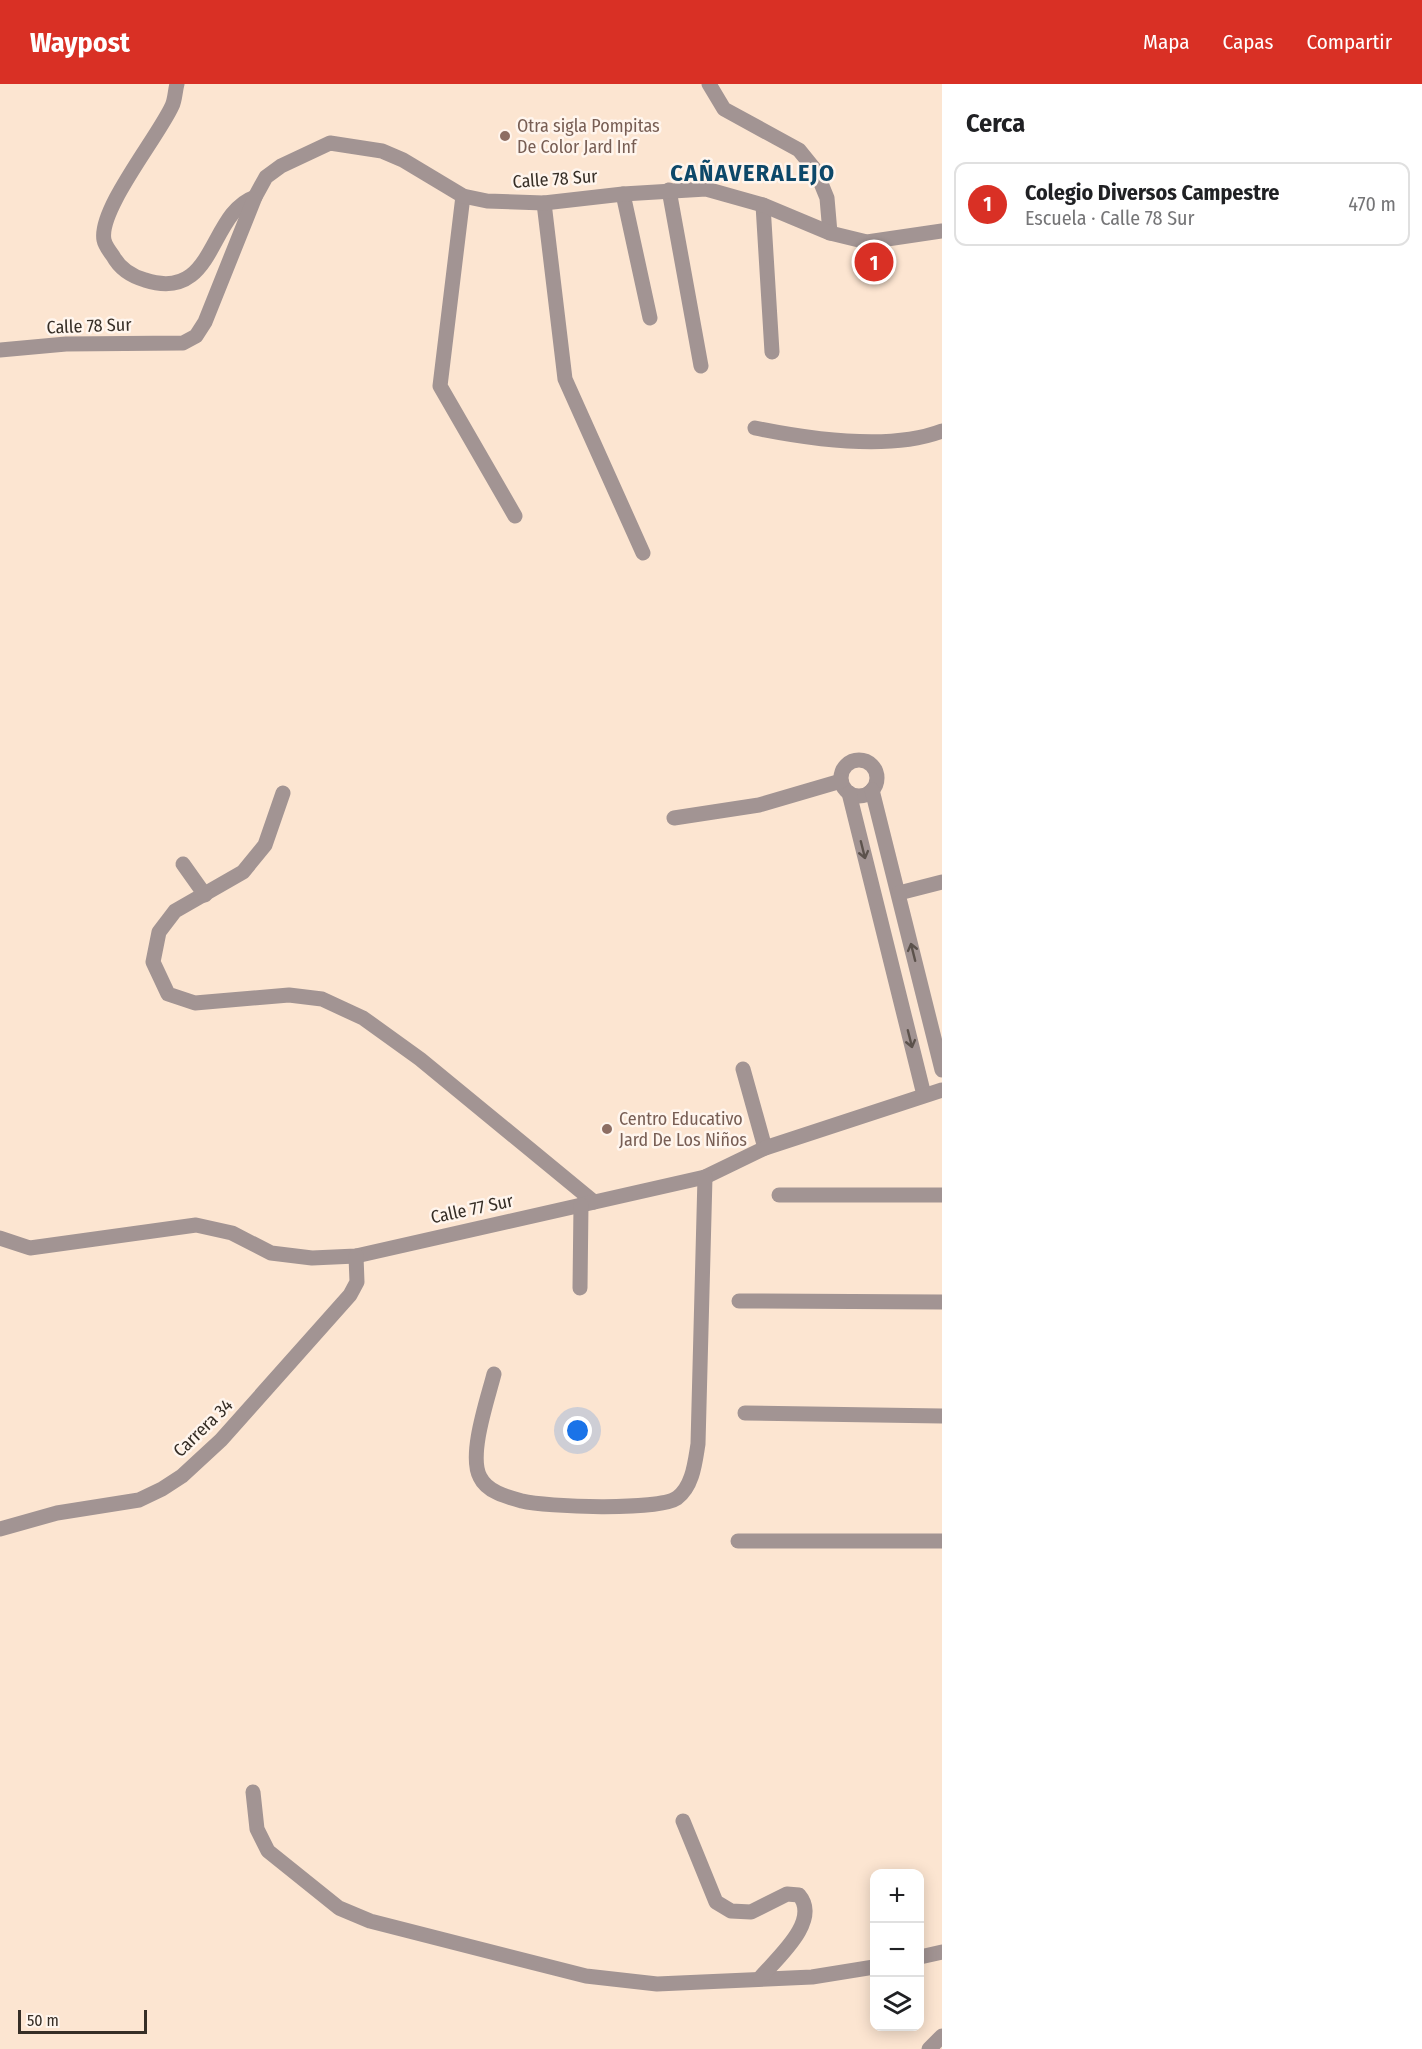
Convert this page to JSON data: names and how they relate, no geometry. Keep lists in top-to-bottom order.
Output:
{
  "streets": {
    "street": ["Calle 78 Sur", "Calle 77 Sur", "Carrera 34"]
  },
  "crossings": [
    ["Calle 77 Sur", "Carrera 34"]
  ],
  "districts": ["CAÑAVERALEJO"],
  "places": ["Otra sigla Pompitas De Color Jard Inf", "Centro Educativo Jard De Los Niños"],
  "scale_bar": "50 m",
  "page": {
    "header": "Waypost",
    "nav": ["Mapa", "Capas", "Compartir"],
    "heading": "Cerca",
    "list": [
      {
        "mark": "1",
        "name": "Colegio Diversos Campestre",
        "note": "Escuela · Calle 78 Sur",
        "value": "470 m"
      }
    ],
    "pins": "1",
    "map_buttons": ["+", "−"],
    "scale": "50 m"
  }
}
